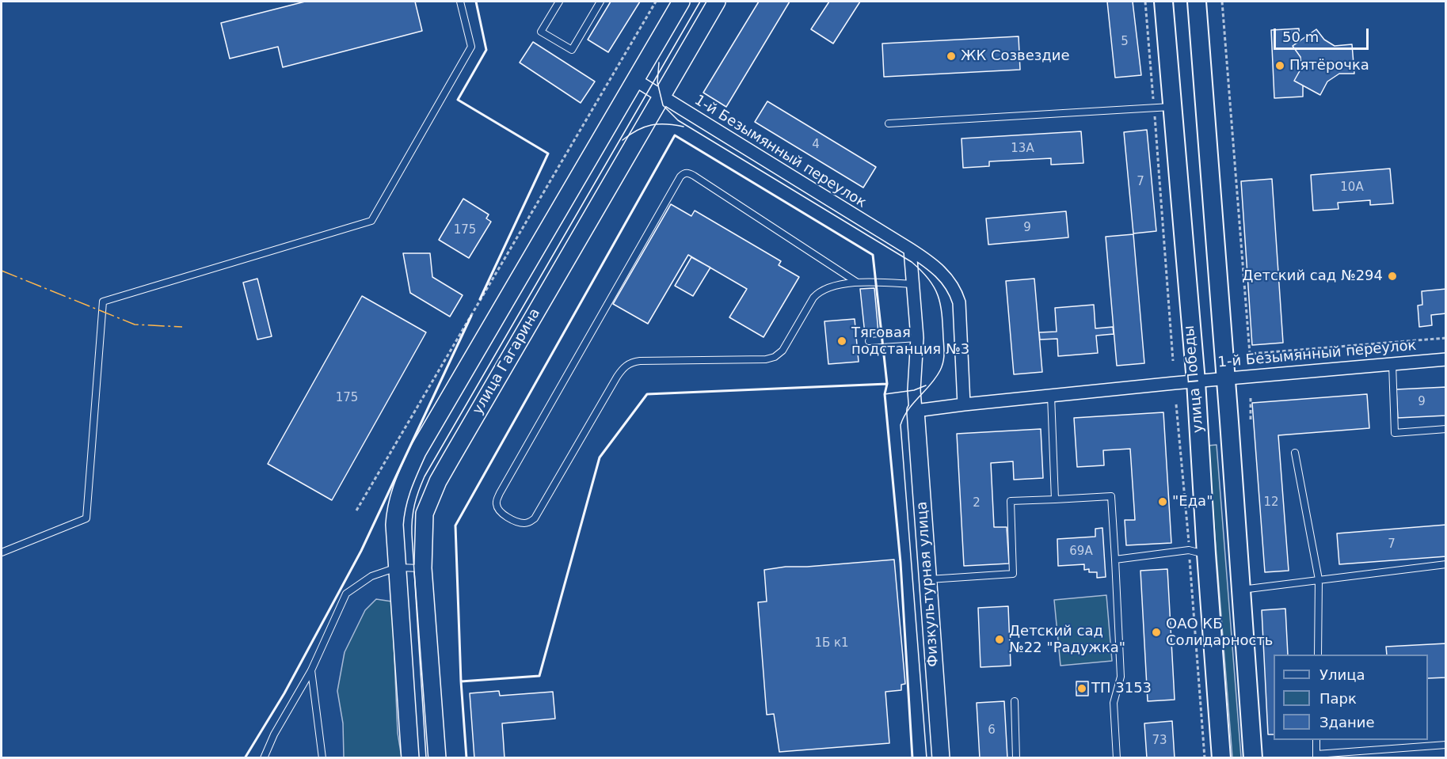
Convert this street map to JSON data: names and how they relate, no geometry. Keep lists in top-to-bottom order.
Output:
{
  "streets": {
    "main road": ["улица Гагарина", "улица Победы", "Физкультурная улица"],
    "street": ["1-й Безымянный переулок"]
  },
  "crossings": [
    ["1-й Безымянный переулок", "улица Гагарина"],
    ["1-й Безымянный переулок", "улица Победы"],
    ["1-й Безымянный переулок", "Физкультурная улица"]
  ],
  "places": [
    "ЖК Созвездие",
    "Пятёрочка",
    "Детский сад №294",
    "Тяговая подстанция №3",
    "\"Еда\"",
    "ОАО КБ Солидарность",
    "Детский сад №22 \"Радужка\"",
    "ТП 3153"
  ],
  "house_numbers": [
    "5",
    "4",
    "13А",
    "7",
    "10А",
    "9",
    "175",
    "175",
    "9",
    "12",
    "2",
    "7",
    "69А",
    "1Б к1",
    "6",
    "73"
  ],
  "legend": ["Улица", "Парк", "Здание"],
  "scale_bar": "50 m"
}
